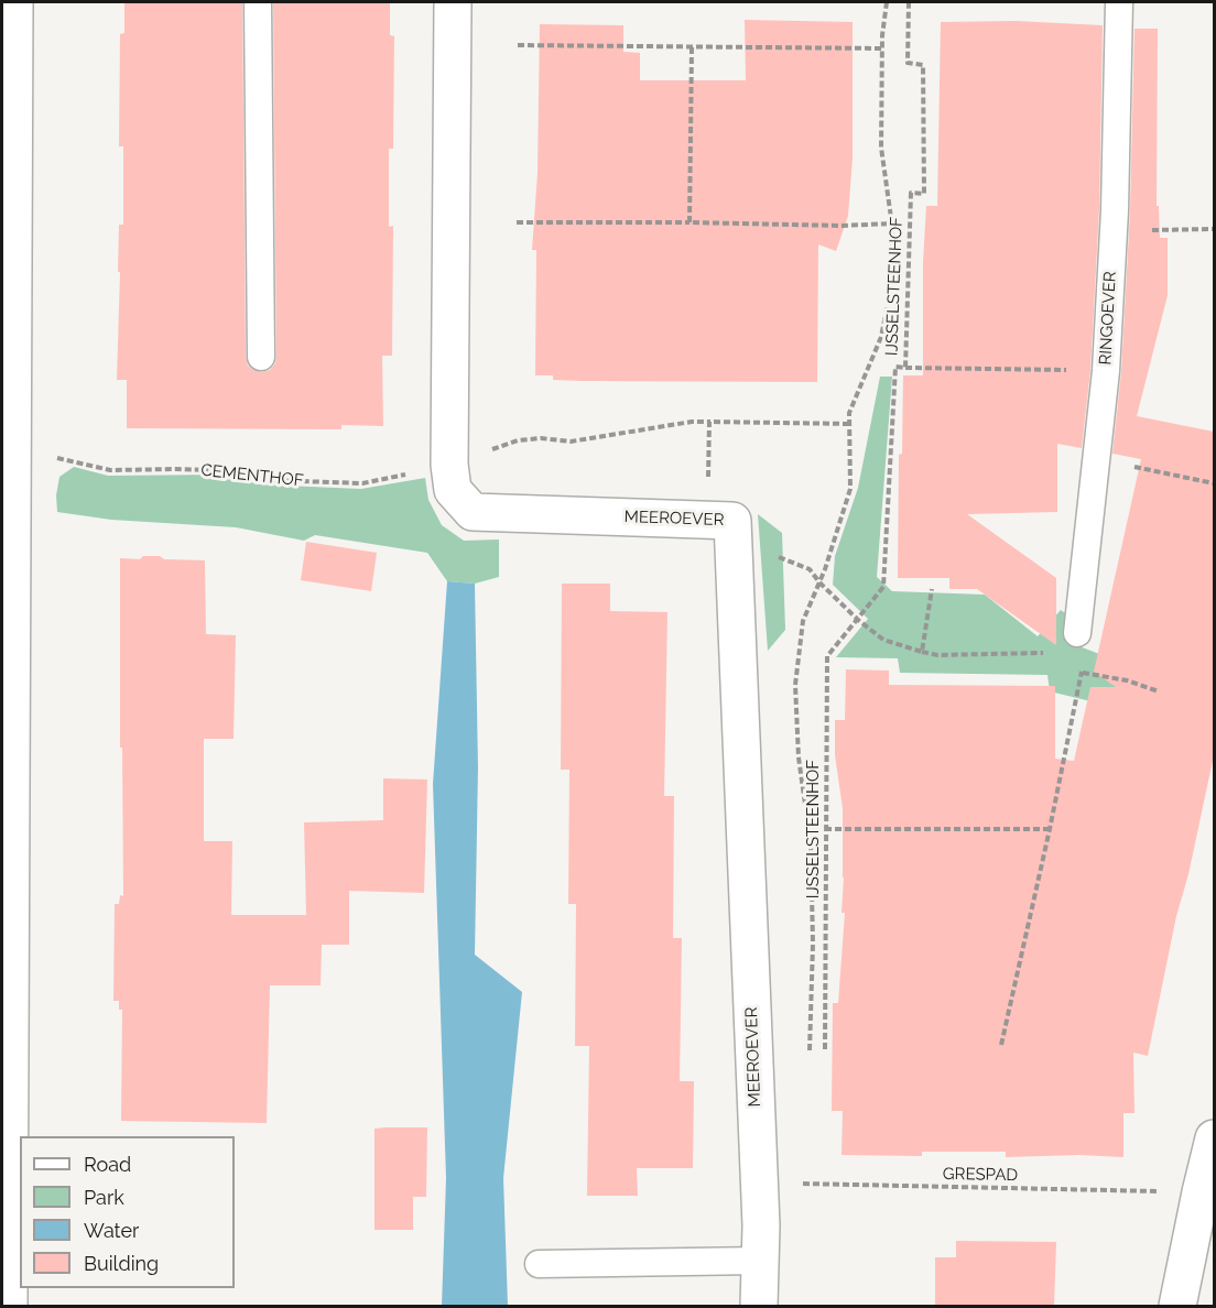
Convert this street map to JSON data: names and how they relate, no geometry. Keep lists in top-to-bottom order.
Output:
{
  "streets": {
    "street": ["MEEROEVER"],
    "lane": ["RINGOEVER"],
    "path": ["IJSSELSTEENHOF", "CEMENTHOF", "GRESPAD"]
  },
  "crossings": [
    ["CEMENTHOF", "MEEROEVER"],
    ["MEEROEVER", "GRESPAD"]
  ],
  "legend": [
    "Road",
    "Park",
    "Water",
    "Building"
  ]
}
